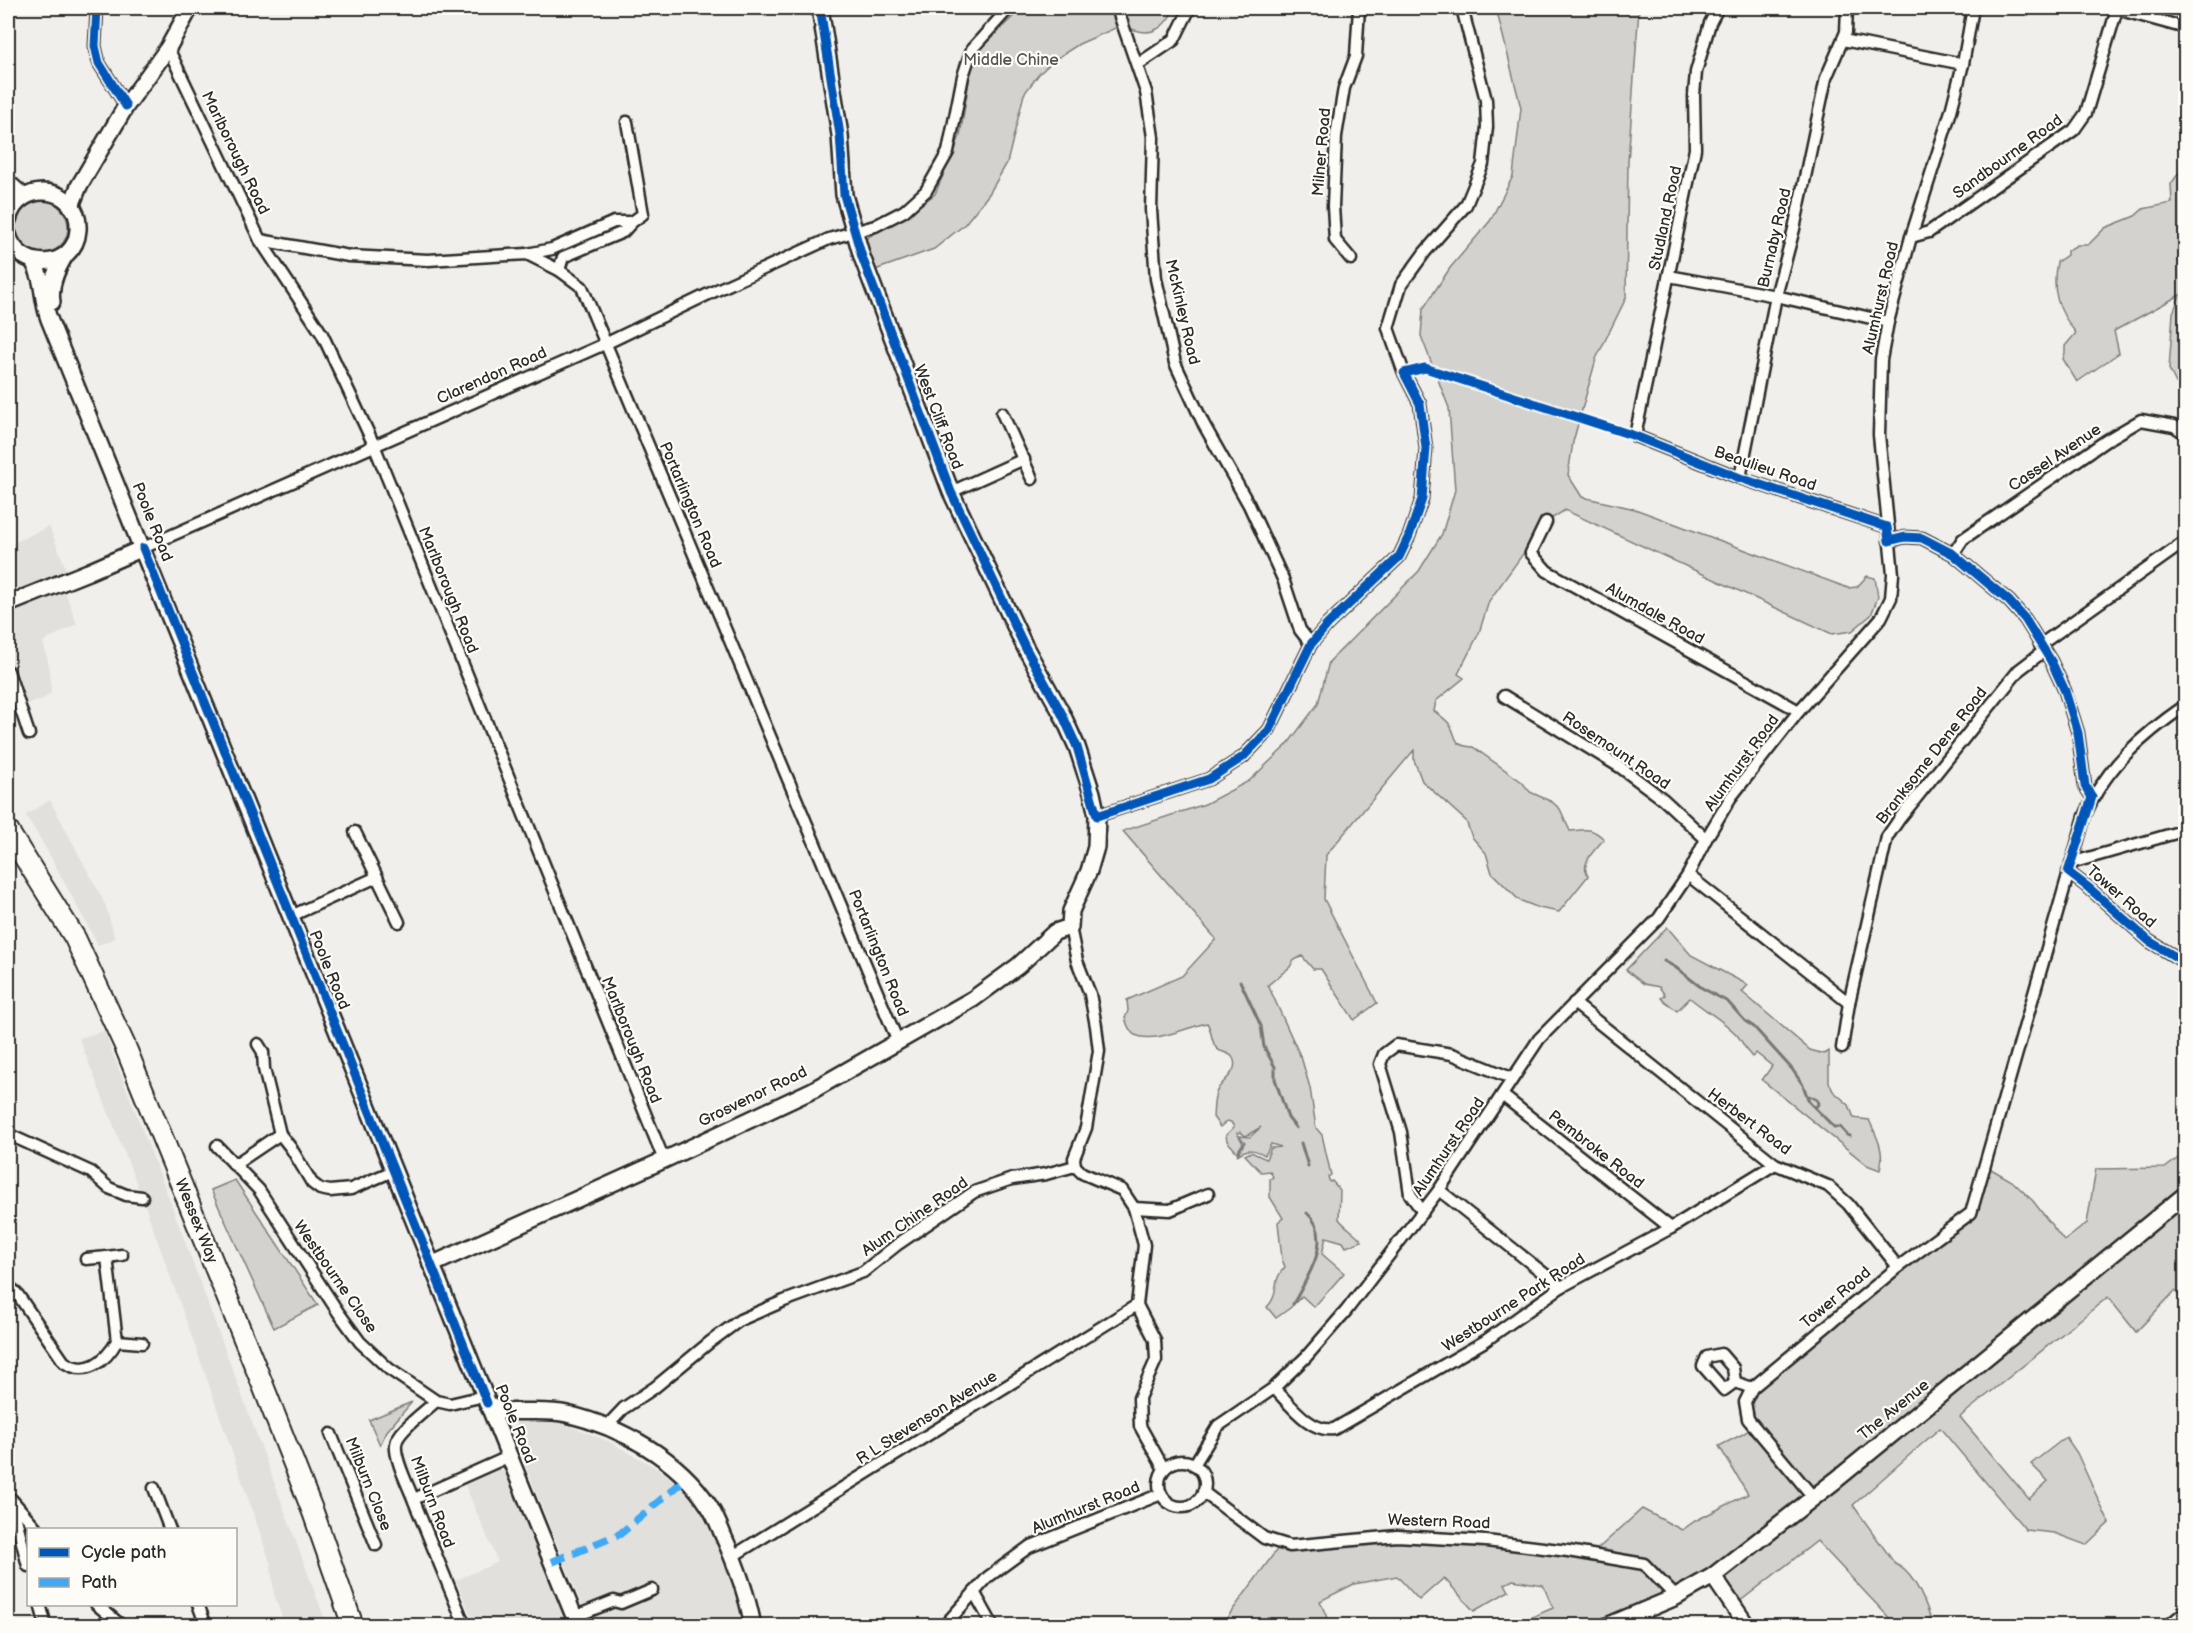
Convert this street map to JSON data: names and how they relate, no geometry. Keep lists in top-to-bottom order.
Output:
{
  "streets": {
    "highway": ["Wessex Way"],
    "street": [
      "Milner Road",
      "Marlborough Road",
      "Sandbourne Road",
      "Studland Road",
      "Burnaby Road",
      "Alumhurst Road",
      "McKinley Road",
      "Clarendon Road",
      "West Cliff Road",
      "Cassel Avenue",
      "Beaulieu Road",
      "Portarlington Road",
      "Poole Road",
      "Alumdale Road",
      "Rosemount Road",
      "Branksome Dene Road",
      "Tower Road",
      "Grosvenor Road",
      "Herbert Road",
      "Pembroke Road",
      "Alum Chine Road",
      "Westbourne Close",
      "Westbourne Park Road",
      "The Avenue",
      "R L Stevenson Avenue",
      "Milburn Close",
      "Milburn Road",
      "Western Road"
    ]
  },
  "crossings": [
    ["Marlborough Road", "Clarendon Road"],
    ["Marlborough Road", "Grosvenor Road"],
    ["Sandbourne Road", "Alumhurst Road"],
    ["Studland Road", "Beaulieu Road"],
    ["Burnaby Road", "Beaulieu Road"],
    ["Alumhurst Road", "Beaulieu Road"],
    ["Alumhurst Road", "Alumdale Road"],
    ["Alumhurst Road", "Rosemount Road"],
    ["Alumhurst Road", "Herbert Road"],
    ["Alumhurst Road", "Pembroke Road"],
    ["Alumhurst Road", "Westbourne Park Road"],
    ["Alumhurst Road", "Western Road"],
    ["Clarendon Road", "West Cliff Road"],
    ["Clarendon Road", "Portarlington Road"],
    ["Clarendon Road", "Poole Road"],
    ["West Cliff Road", "Grosvenor Road"],
    ["West Cliff Road", "Alum Chine Road"],
    ["Portarlington Road", "Grosvenor Road"],
    ["Poole Road", "Grosvenor Road"],
    ["Tower Road", "Herbert Road"],
    ["Herbert Road", "Westbourne Park Road"],
    ["Pembroke Road", "Westbourne Park Road"],
    ["Westbourne Close", "Milburn Road"],
    ["The Avenue", "Western Road"]
  ],
  "parks": ["Middle Chine"],
  "legend": ["Cycle path", "Path"]
}
